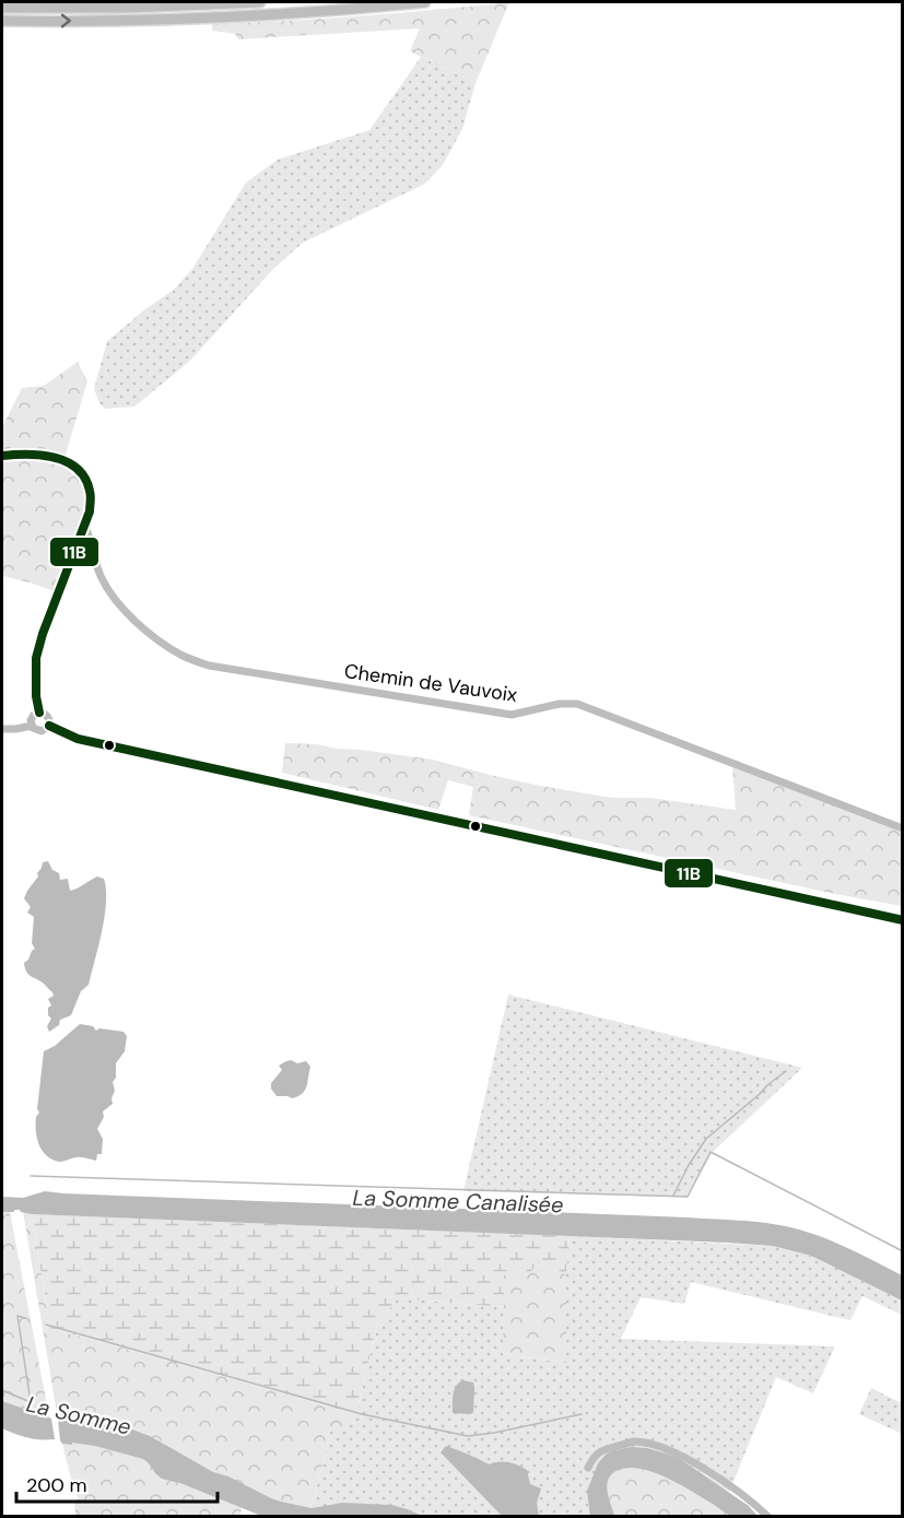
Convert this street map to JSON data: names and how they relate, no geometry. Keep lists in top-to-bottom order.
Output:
{
  "streets": {
    "street": ["Chemin de Vauvoix"]
  },
  "water": ["La Somme Canalisée", "La Somme"],
  "lines": ["transit line 11B"],
  "scale_bar": "200 m"
}
